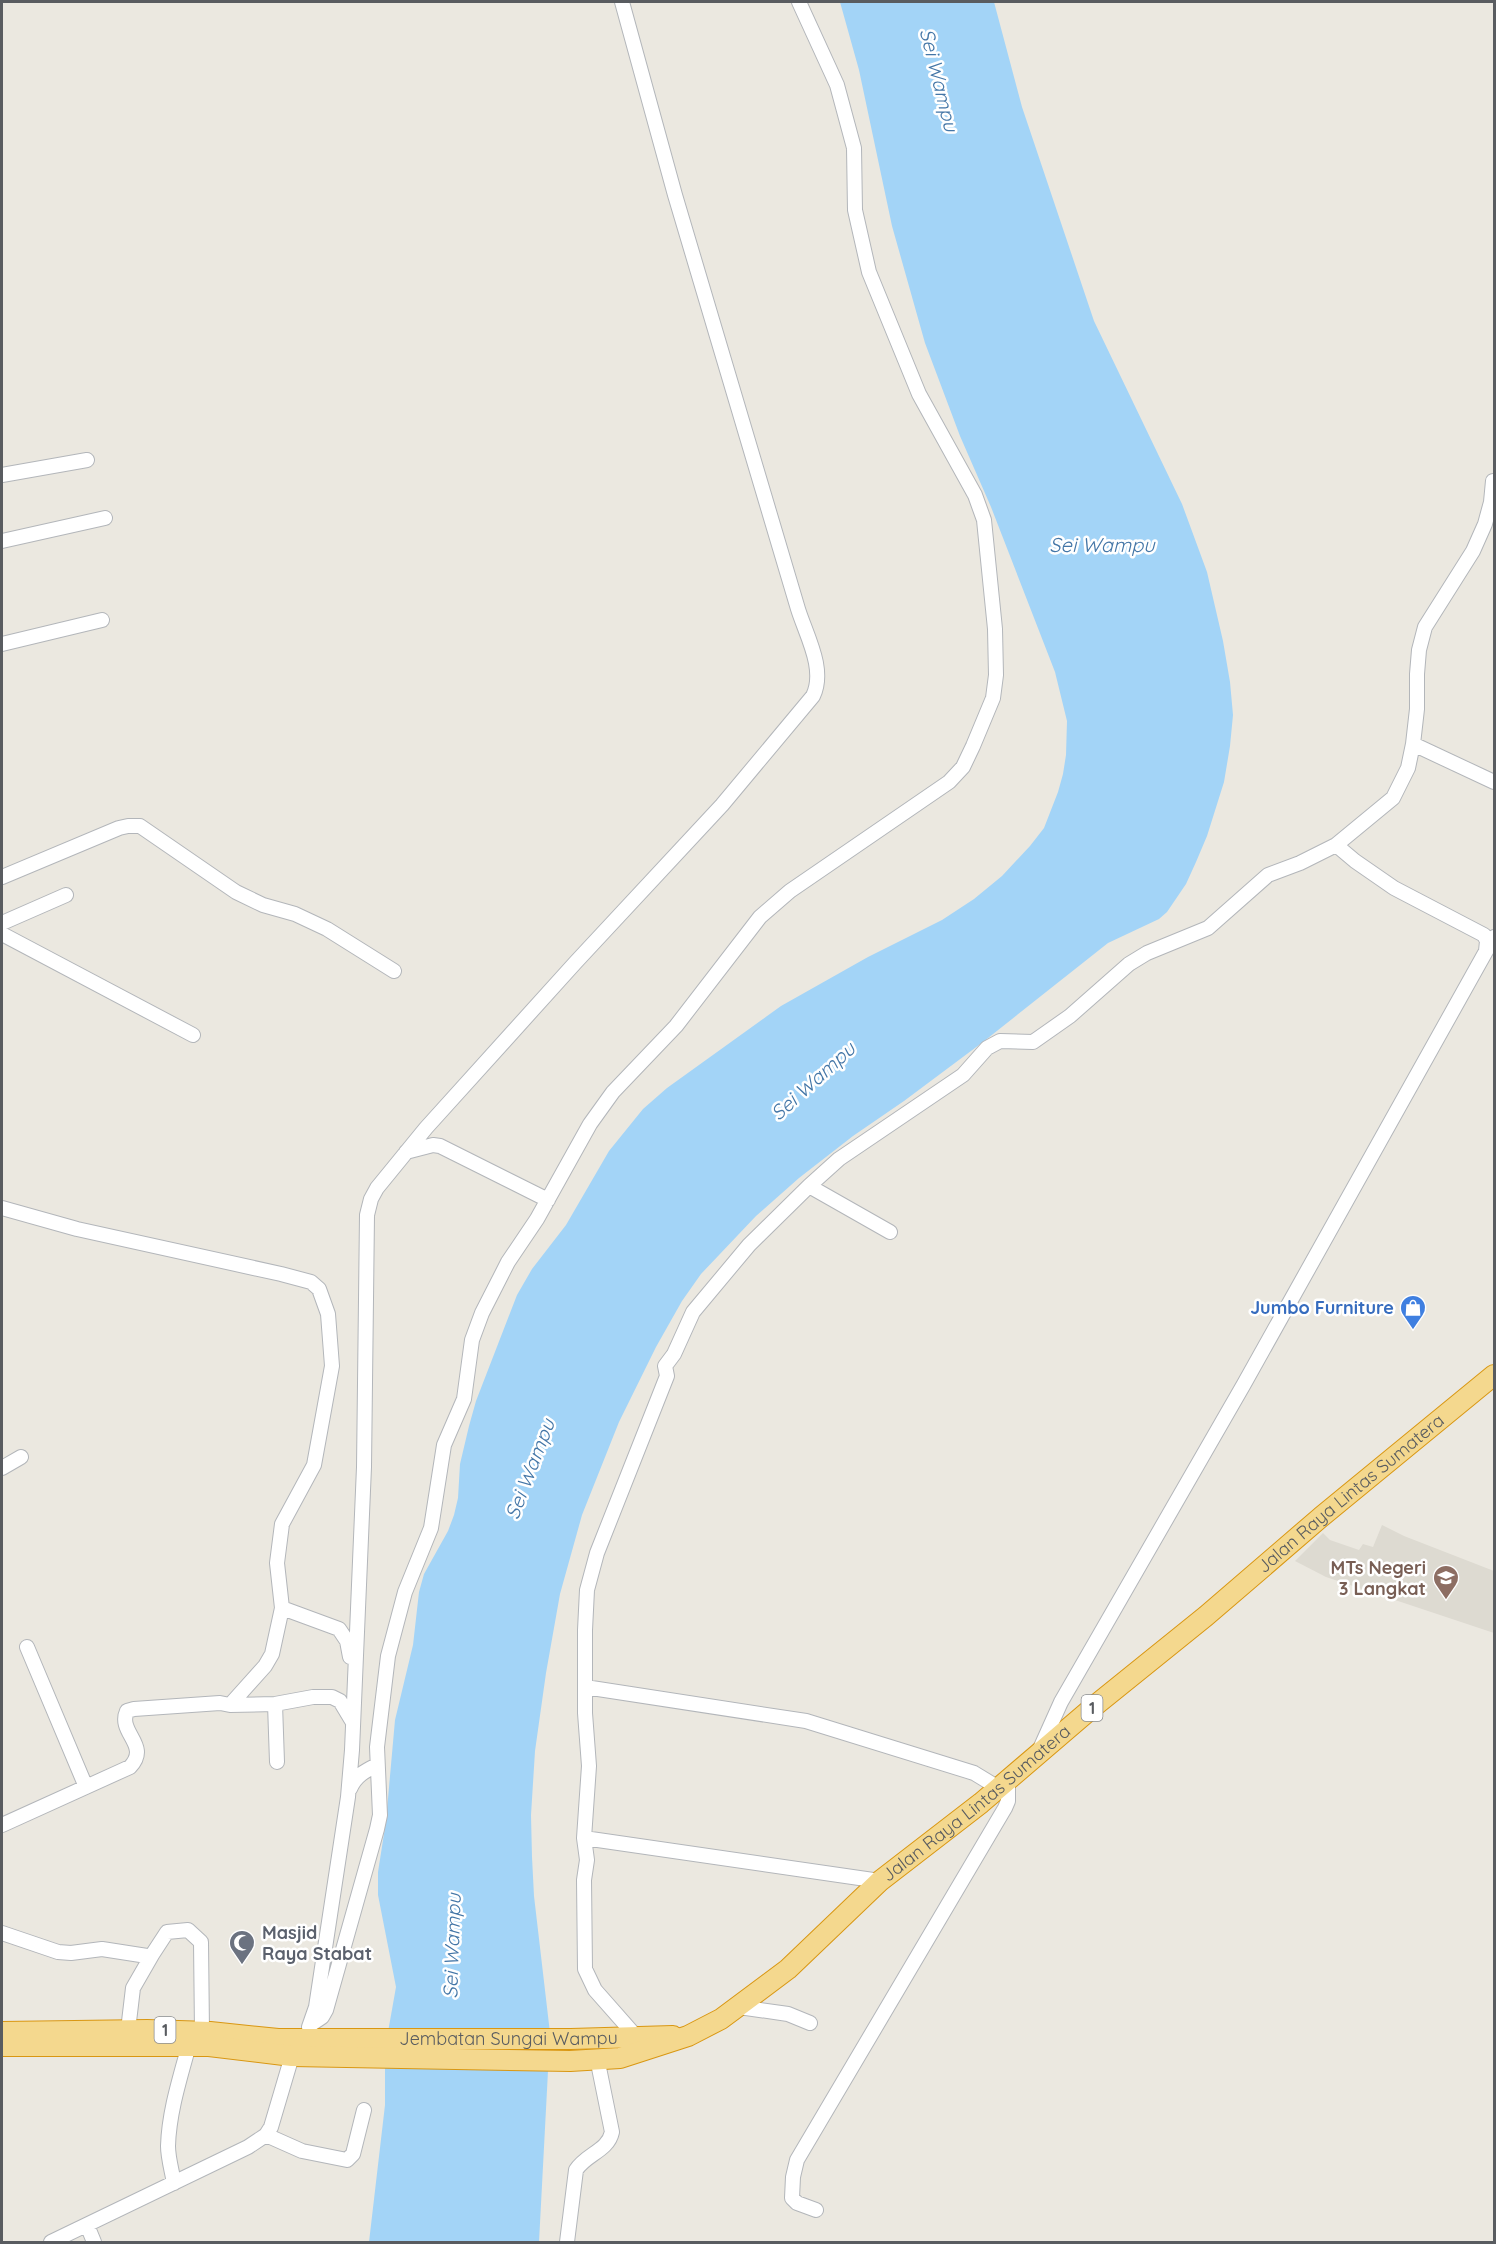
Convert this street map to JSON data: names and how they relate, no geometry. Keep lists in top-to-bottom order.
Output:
{
  "streets": {
    "highway": ["Jalan Raya Lintas Sumatera", "1", "Jembatan Sungai Wampu"]
  },
  "crossings": [
    ["Jalan Raya Lintas Sumatera", "Jembatan Sungai Wampu"],
    ["1", "Jembatan Sungai Wampu"]
  ],
  "water": ["Sei Wampu"],
  "places": {
    "shop": ["Jumbo Furniture"],
    "school or university": ["MTs Negeri 3 Langkat"],
    "mosque": ["Masjid Raya Stabat"]
  }
}
